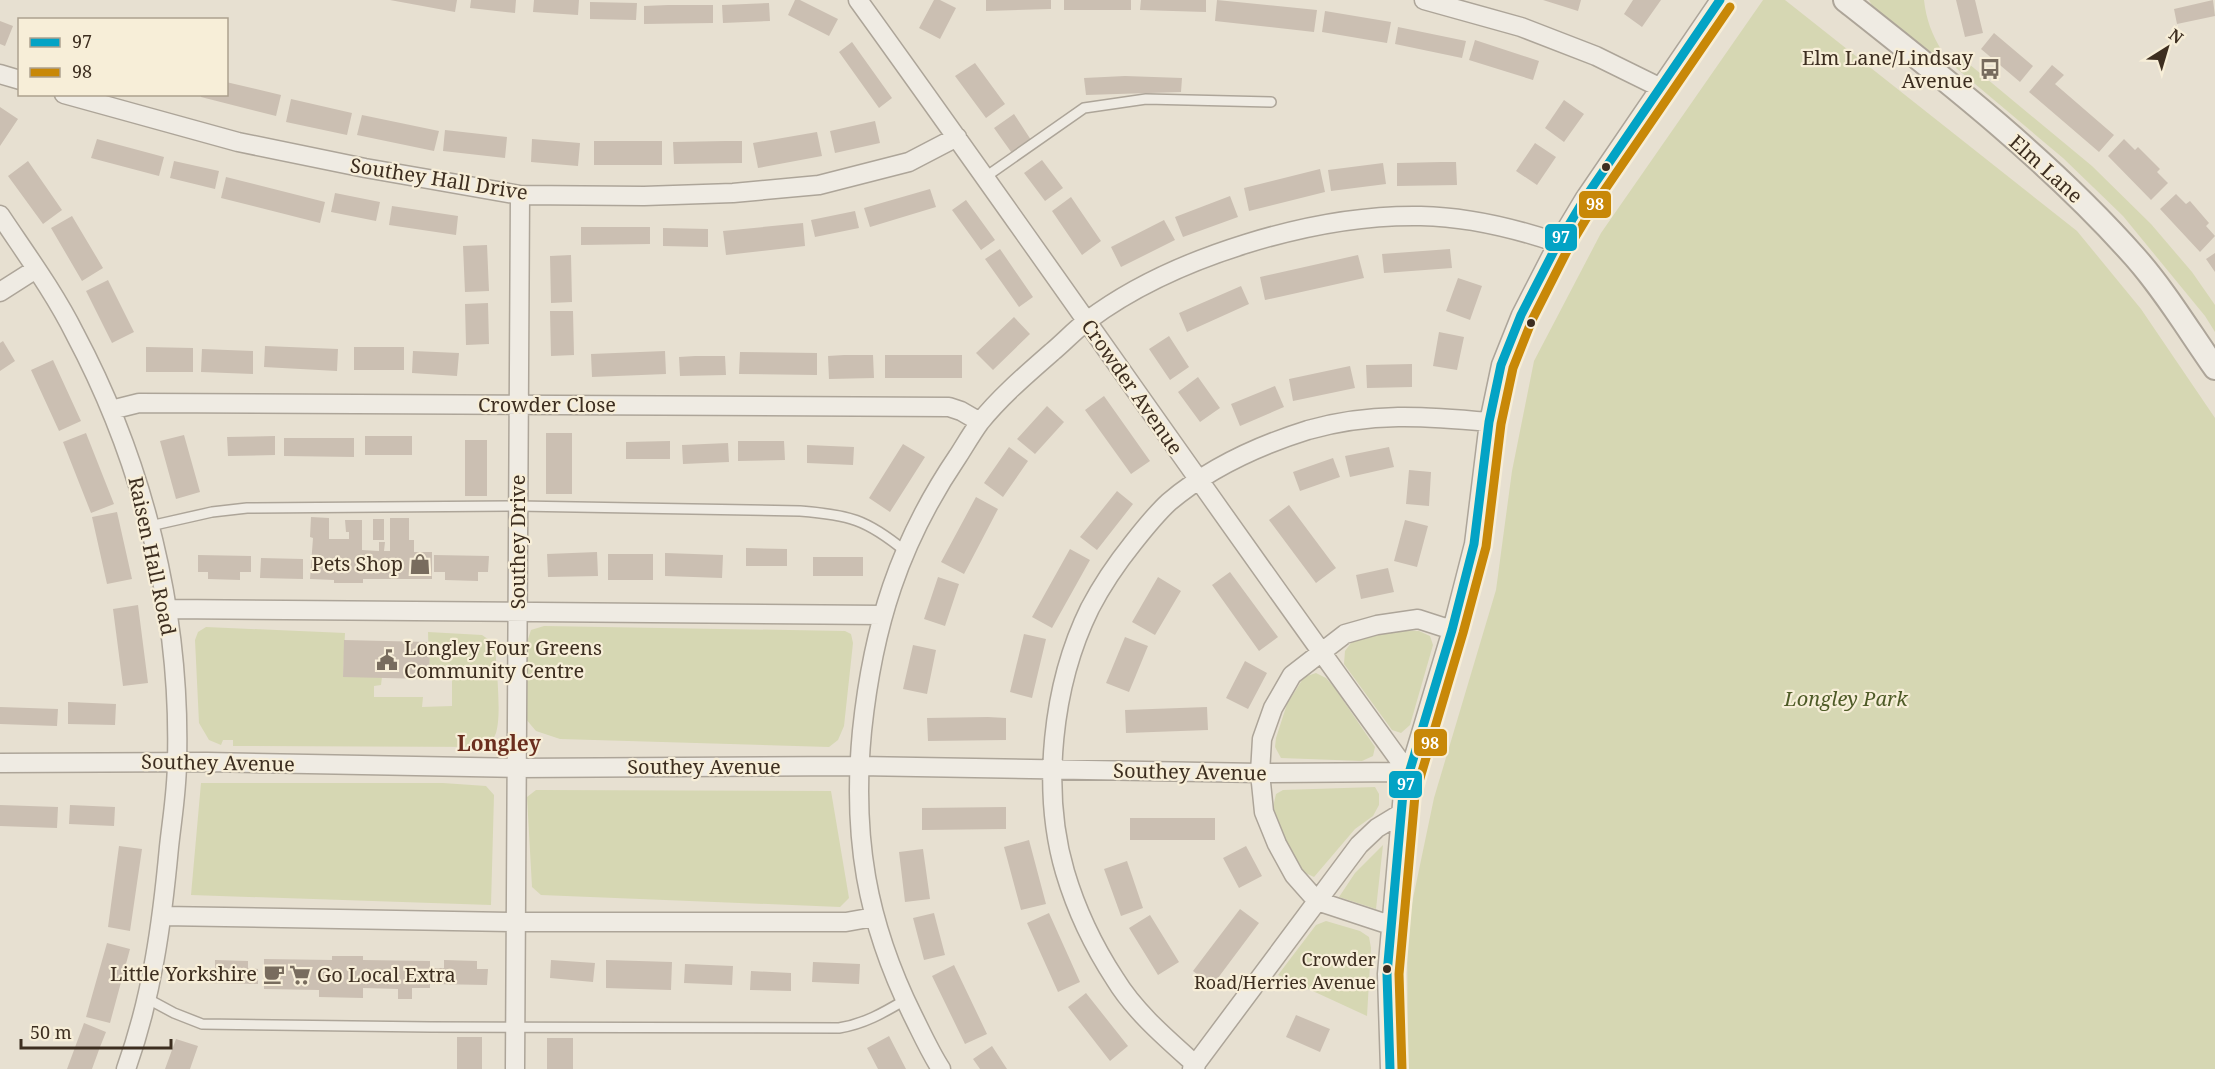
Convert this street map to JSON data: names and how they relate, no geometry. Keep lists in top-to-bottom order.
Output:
{
  "streets": {
    "street": [
      "Elm Lane",
      "Southey Hall Drive",
      "Crowder Avenue",
      "Crowder Close",
      "Southey Drive",
      "Raisen Hall Road",
      "Southey Avenue"
    ]
  },
  "crossings": [
    ["Southey Hall Drive", "Crowder Avenue"],
    ["Southey Hall Drive", "Southey Drive"],
    ["Crowder Avenue", "Southey Avenue"],
    ["Crowder Close", "Southey Drive"],
    ["Crowder Close", "Raisen Hall Road"],
    ["Southey Drive", "Southey Avenue"],
    ["Raisen Hall Road", "Southey Avenue"]
  ],
  "districts": ["Longley"],
  "parks": ["Longley Park"],
  "places": {
    "bus stop": ["Elm Lane/Lindsay Avenue"],
    "shop": ["Pets Shop"],
    "public building": ["Longley Four Greens Community Centre"],
    "other": ["Crowder Road/Herries Avenue"],
    "cafe": ["Little Yorkshire"],
    "supermarket": ["Go Local Extra"]
  },
  "lines": ["transit line 97", "transit line 98"],
  "legend": ["97", "98"],
  "scale_bar": "50 m",
  "north": "top right"
}
